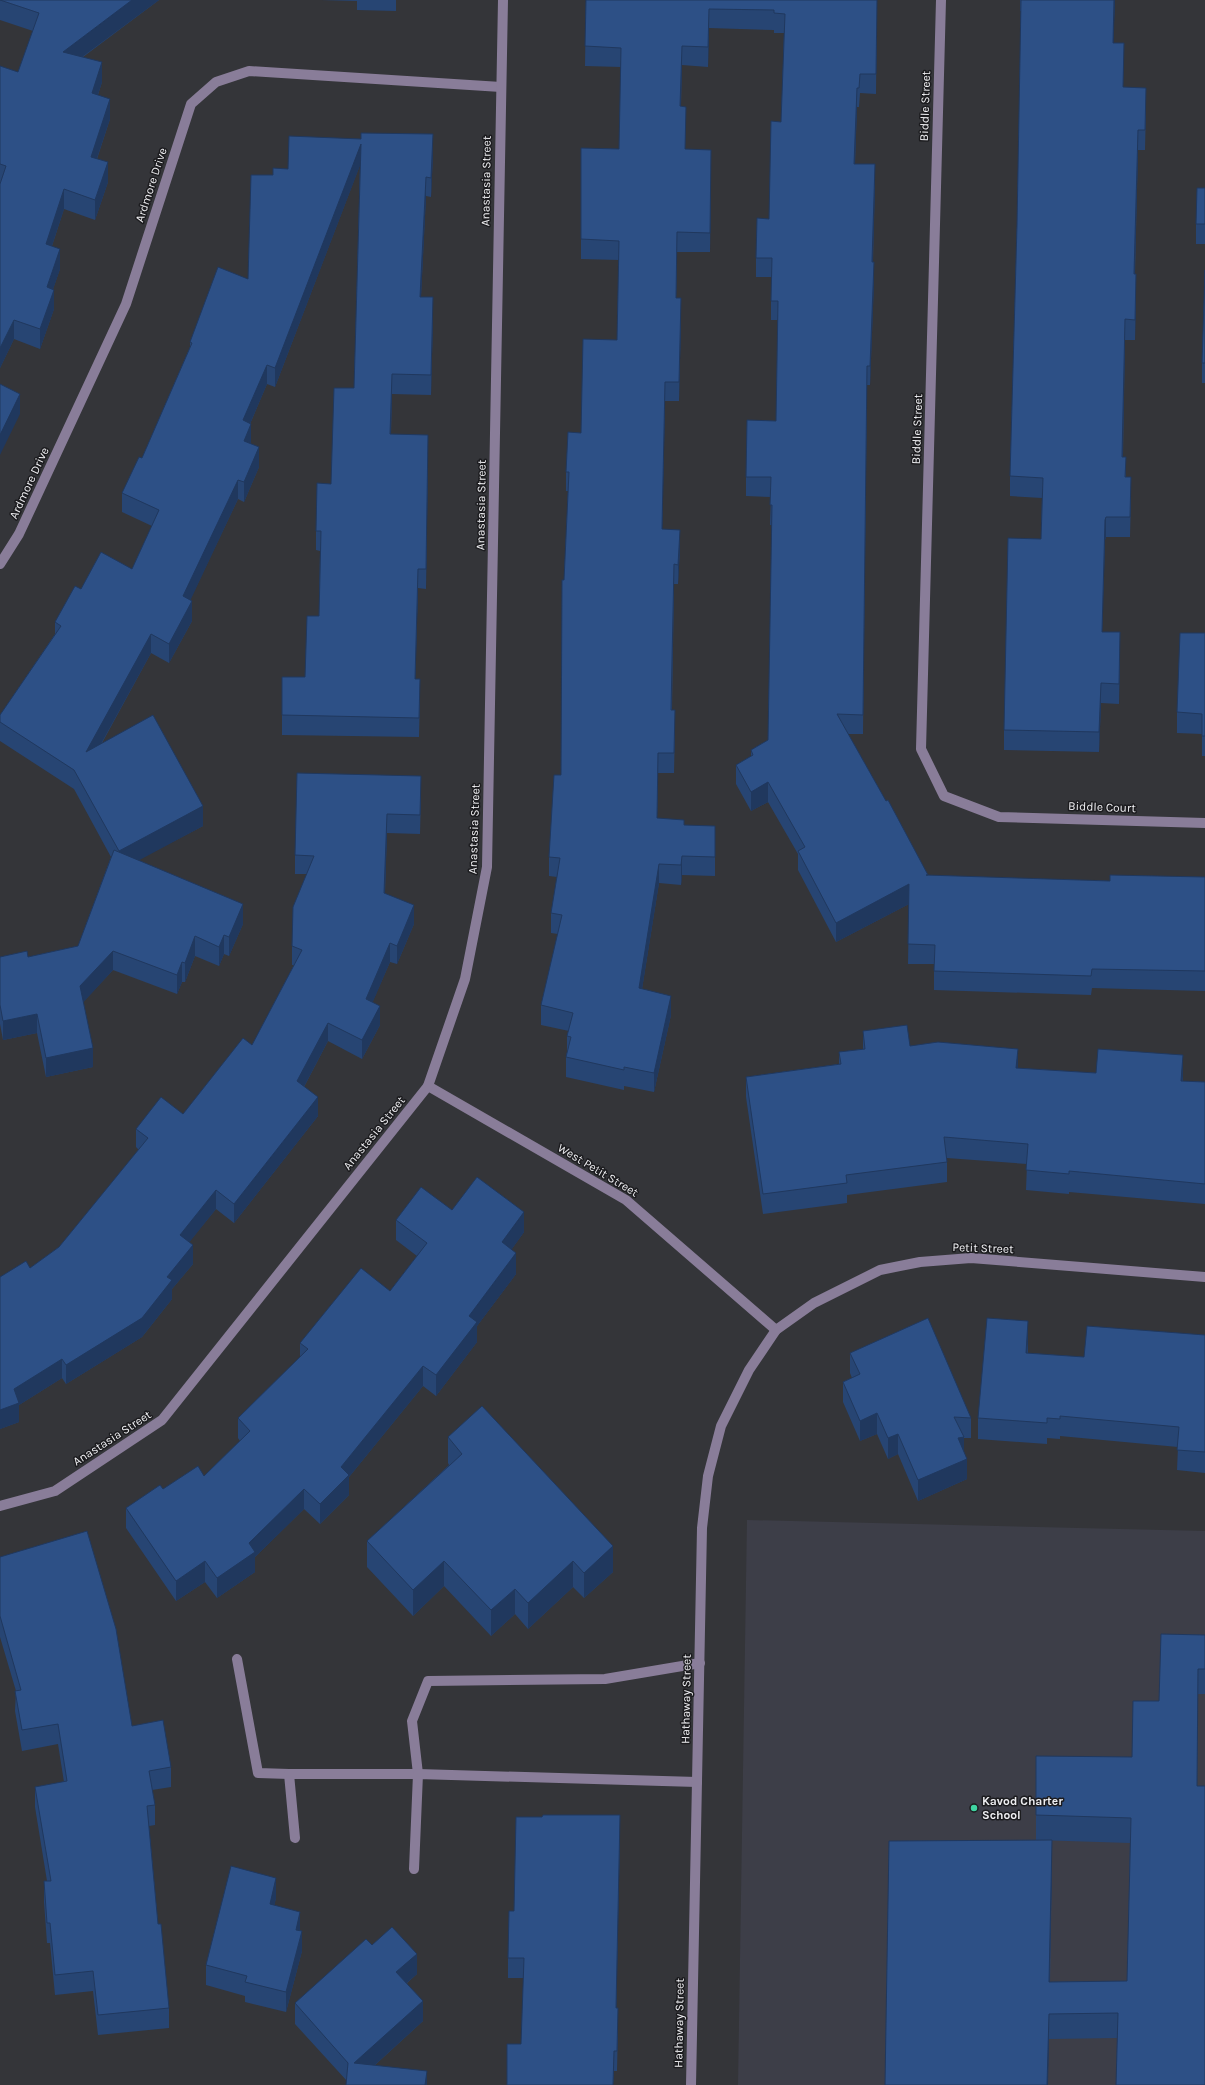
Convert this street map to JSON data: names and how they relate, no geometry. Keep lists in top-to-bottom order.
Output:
{
  "streets": {
    "street": [
      "Biddle Street",
      "Anastasia Street",
      "Ardmore Drive",
      "Biddle Court",
      "West Petit Street",
      "Petit Street",
      "Hathaway Street"
    ]
  },
  "crossings": [
    ["Biddle Street", "Biddle Court"],
    ["Anastasia Street", "Ardmore Drive"],
    ["Anastasia Street", "West Petit Street"],
    ["West Petit Street", "Petit Street"],
    ["West Petit Street", "Hathaway Street"],
    ["Petit Street", "Hathaway Street"]
  ],
  "places": ["Kavod Charter School"]
}
